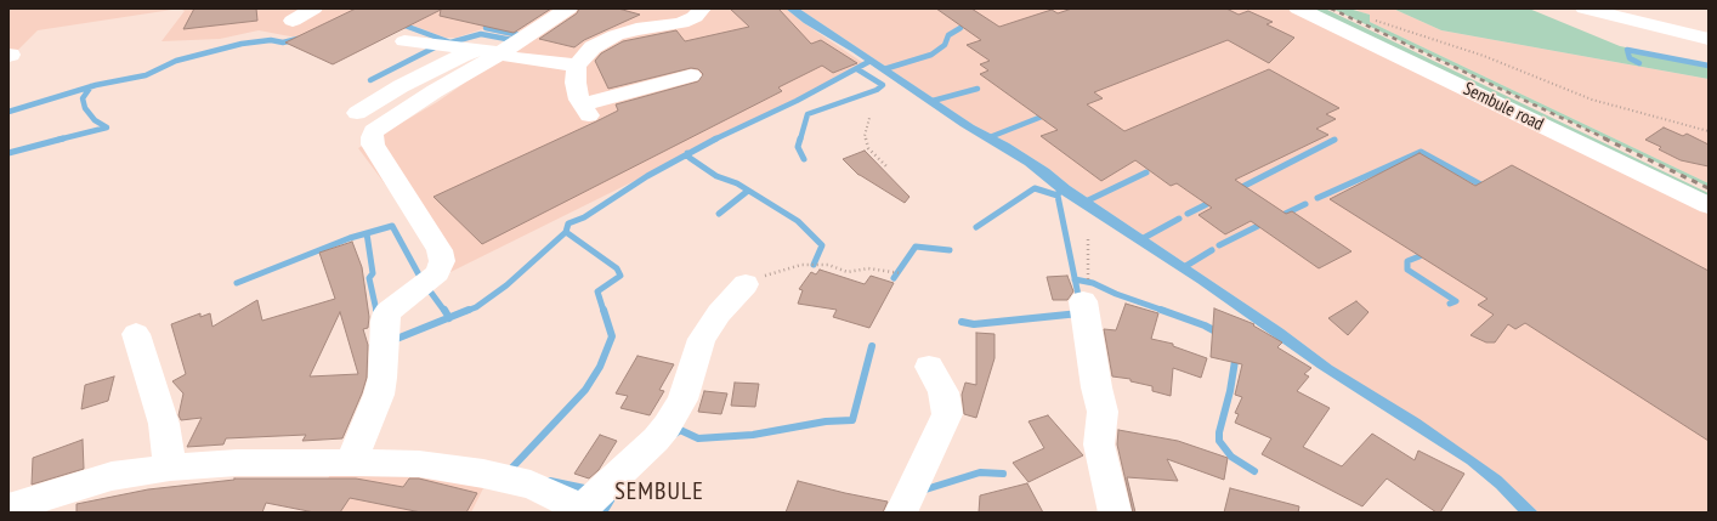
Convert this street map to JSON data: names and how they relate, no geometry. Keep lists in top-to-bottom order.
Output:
{
  "streets": {
    "street": ["Sembule road"]
  },
  "districts": ["SEMBULE"]
}
